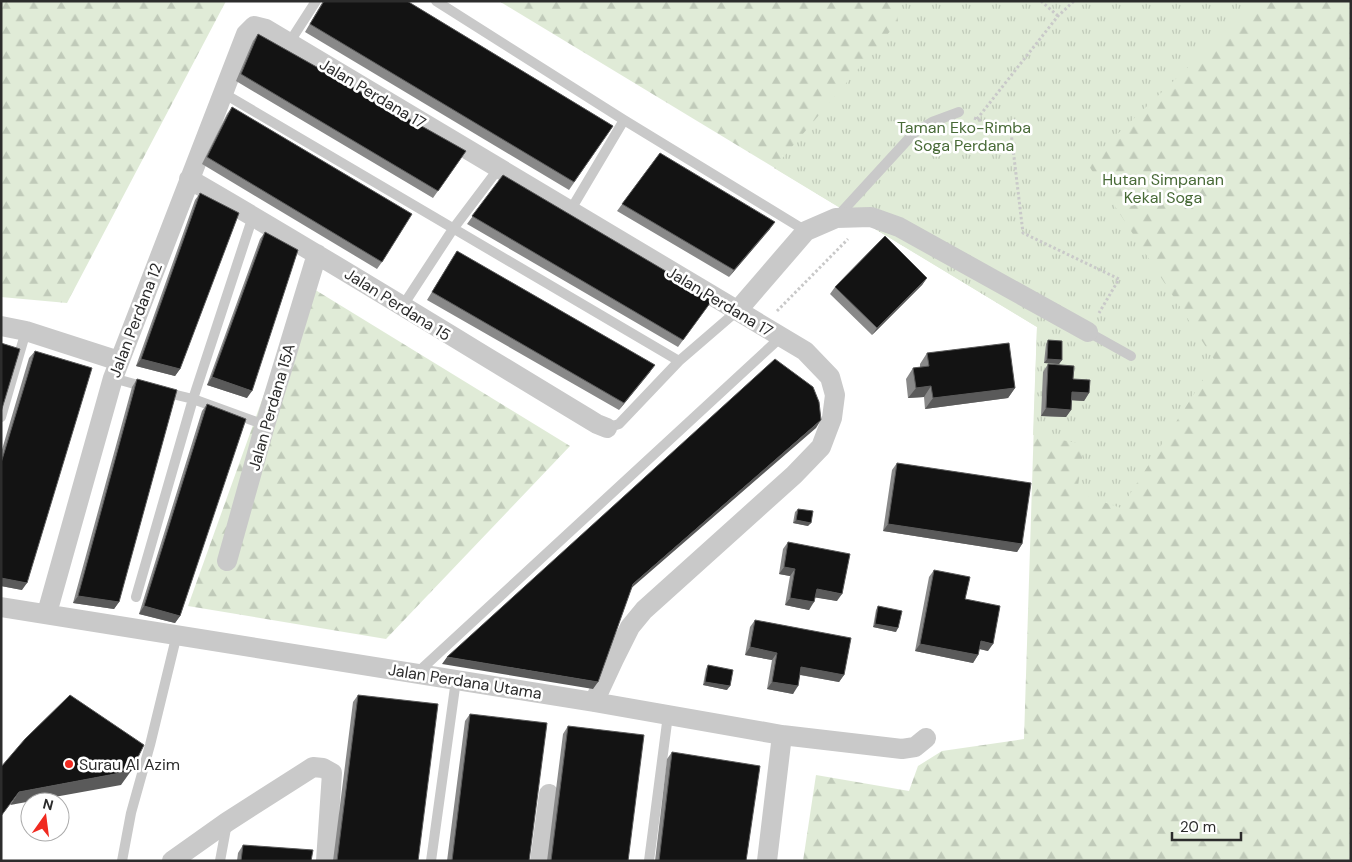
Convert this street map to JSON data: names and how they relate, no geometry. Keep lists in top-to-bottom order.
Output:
{
  "streets": {
    "street": [
      "Jalan Perdana 17",
      "Jalan Perdana 15",
      "Jalan Perdana 12",
      "Jalan Perdana 15A",
      "Jalan Perdana Utama"
    ]
  },
  "crossings": [
    ["Jalan Perdana 17", "Jalan Perdana 12"],
    ["Jalan Perdana 17", "Jalan Perdana Utama"],
    ["Jalan Perdana 15", "Jalan Perdana 12"],
    ["Jalan Perdana 15", "Jalan Perdana 15A"],
    ["Jalan Perdana 12", "Jalan Perdana Utama"]
  ],
  "parks": ["Taman Eko-Rimba Soga Perdana", "Hutan Simpanan Kekal Soga"],
  "places": ["Surau Al Azim"],
  "scale_bar": "20 m",
  "north": "top"
}
